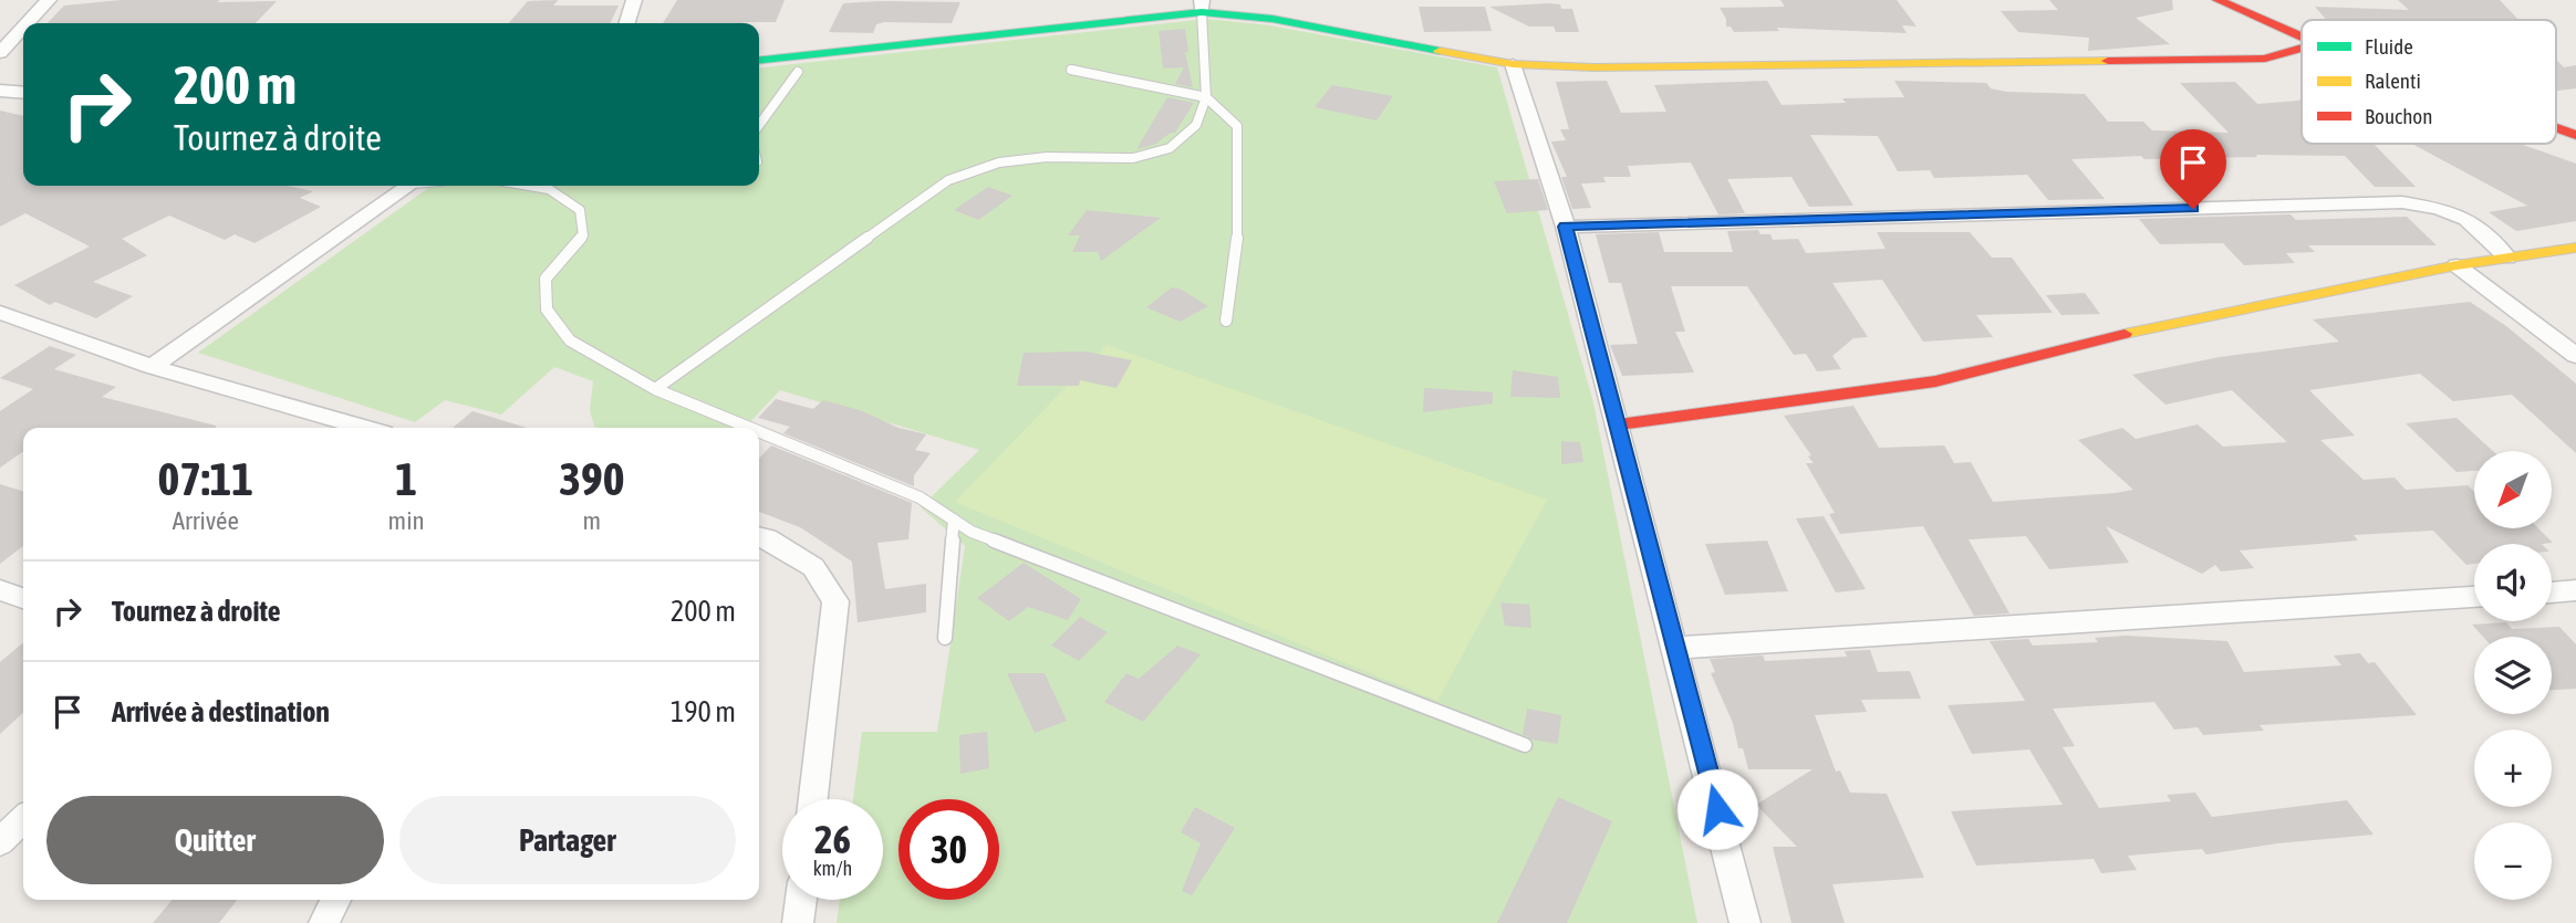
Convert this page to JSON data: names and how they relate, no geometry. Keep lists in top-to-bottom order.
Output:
{
  "legend": ["Fluide", "Ralenti", "Bouchon"],
  "north": "bottom left",
  "page": {
    "turn": ["200 m", "Tournez à droite"],
    "eta": [
      "07:11",
      "Arrivée",
      "1",
      "min",
      "390",
      "m"
    ],
    "map_buttons": ["+", "−"],
    "list": [
      {
        "name": "Tournez à droite",
        "value": "200 m"
      },
      {
        "name": "Arrivée à destination",
        "value": "190 m"
      }
    ],
    "buttons": ["Quitter", "Partager"],
    "speed": "26 km/h",
    "limit": "30"
  }
}
